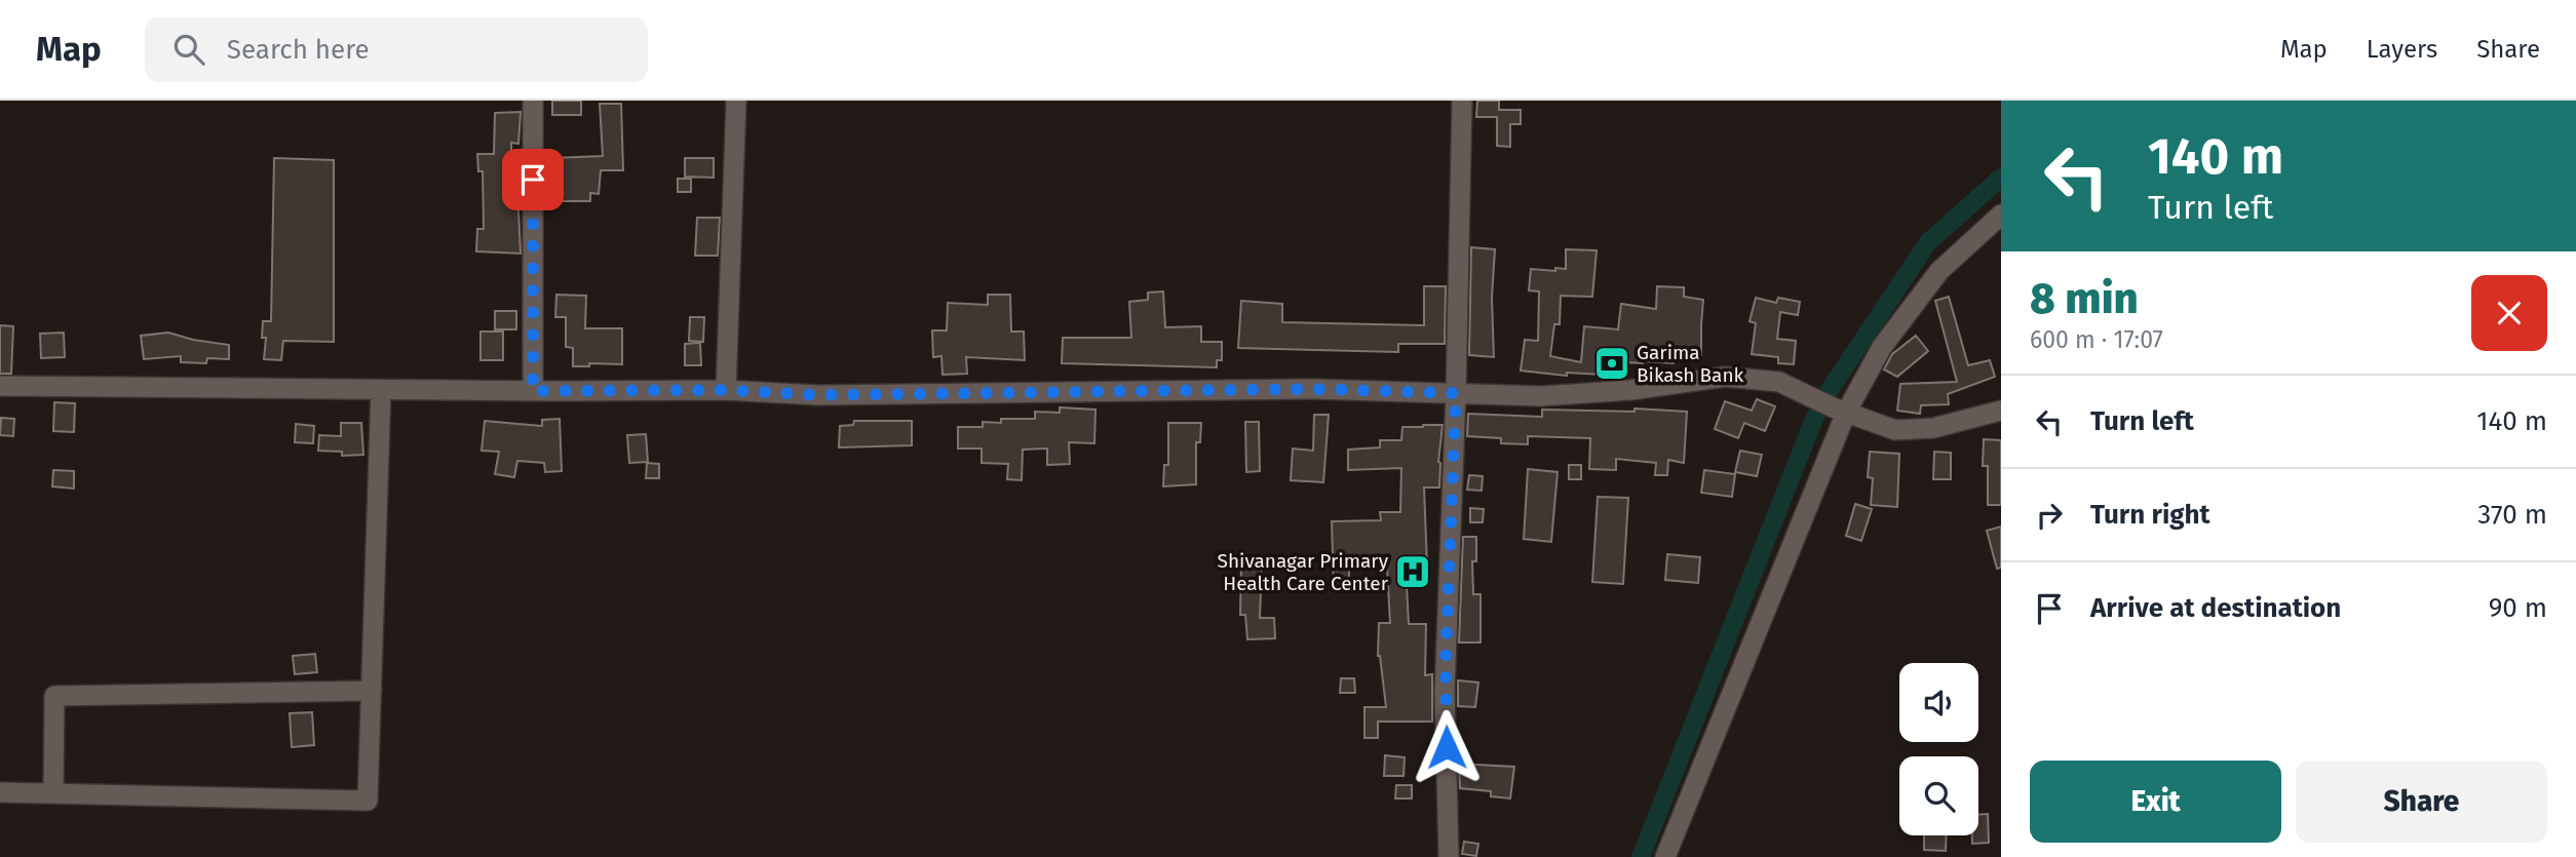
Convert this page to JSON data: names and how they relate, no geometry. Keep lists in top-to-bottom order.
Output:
{
  "places": {
    "bank": ["Garima Bikash Bank"],
    "hospital": ["Shivanagar Primary Health Care Center"]
  },
  "page": {
    "header": "Map",
    "search": "Search here",
    "nav": ["Map", "Layers", "Share"],
    "turn": ["140 m", "Turn left"],
    "heading": ["8 min", "600 m · 17:07"],
    "list": [
      {
        "name": "Turn left",
        "value": "140 m"
      },
      {
        "name": "Turn right",
        "value": "370 m"
      },
      {
        "name": "Arrive at destination",
        "value": "90 m"
      }
    ],
    "buttons": ["Exit", "Share"]
  }
}
